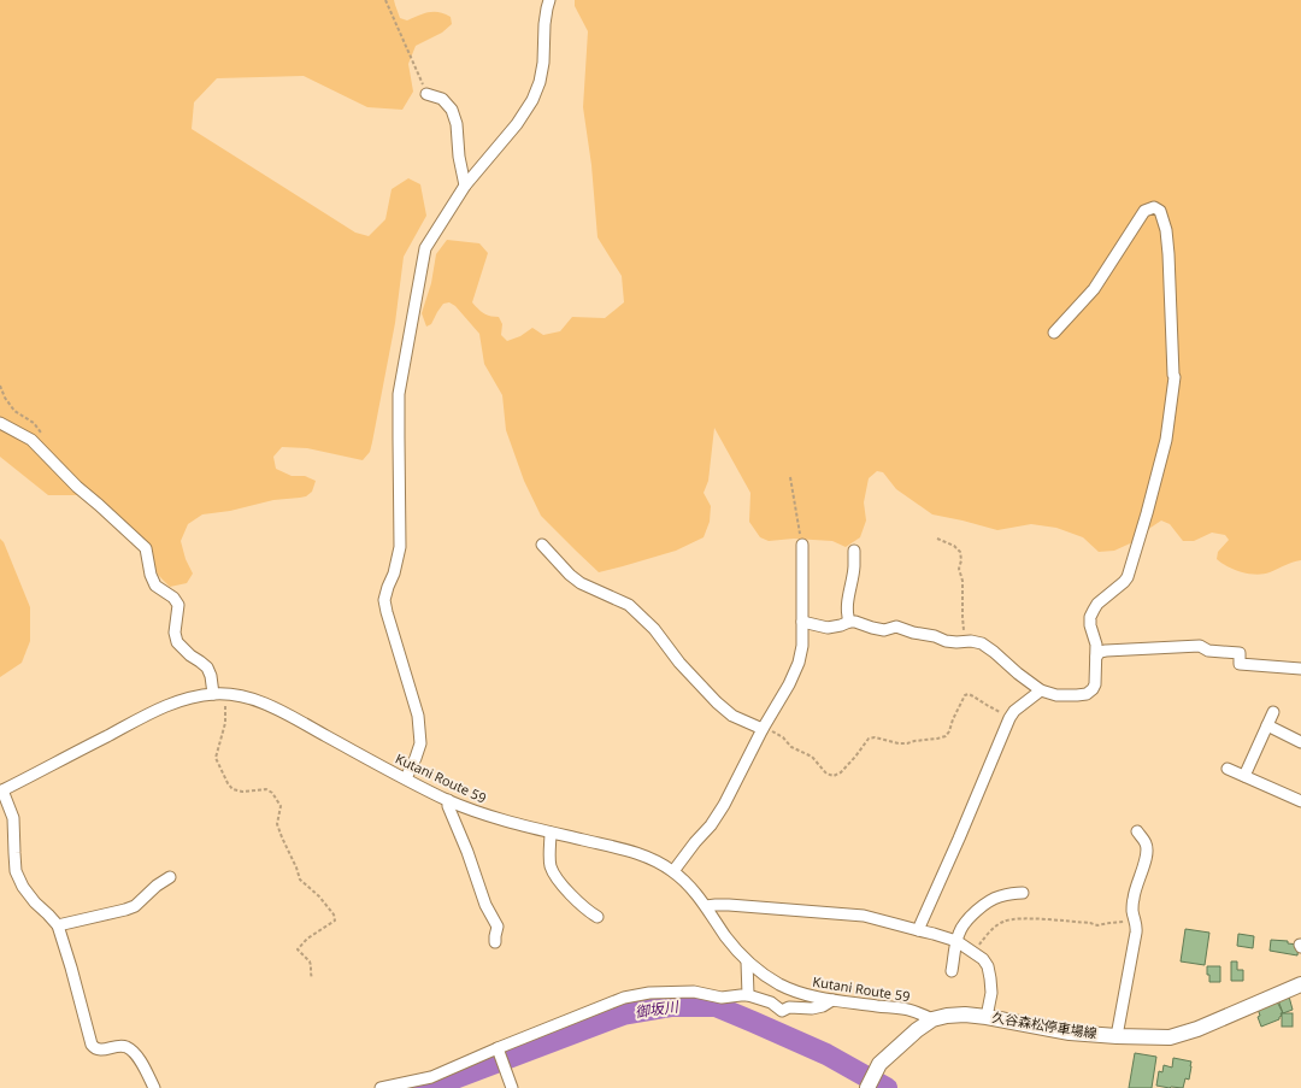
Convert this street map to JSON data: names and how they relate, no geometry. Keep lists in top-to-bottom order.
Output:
{
  "streets": {
    "main road": ["久谷森松停車場線"],
    "street": ["Kutani Route 59"]
  },
  "crossings": [
    ["Kutani Route 59", "久谷森松停車場線"]
  ],
  "water": ["御坂川"]
}
